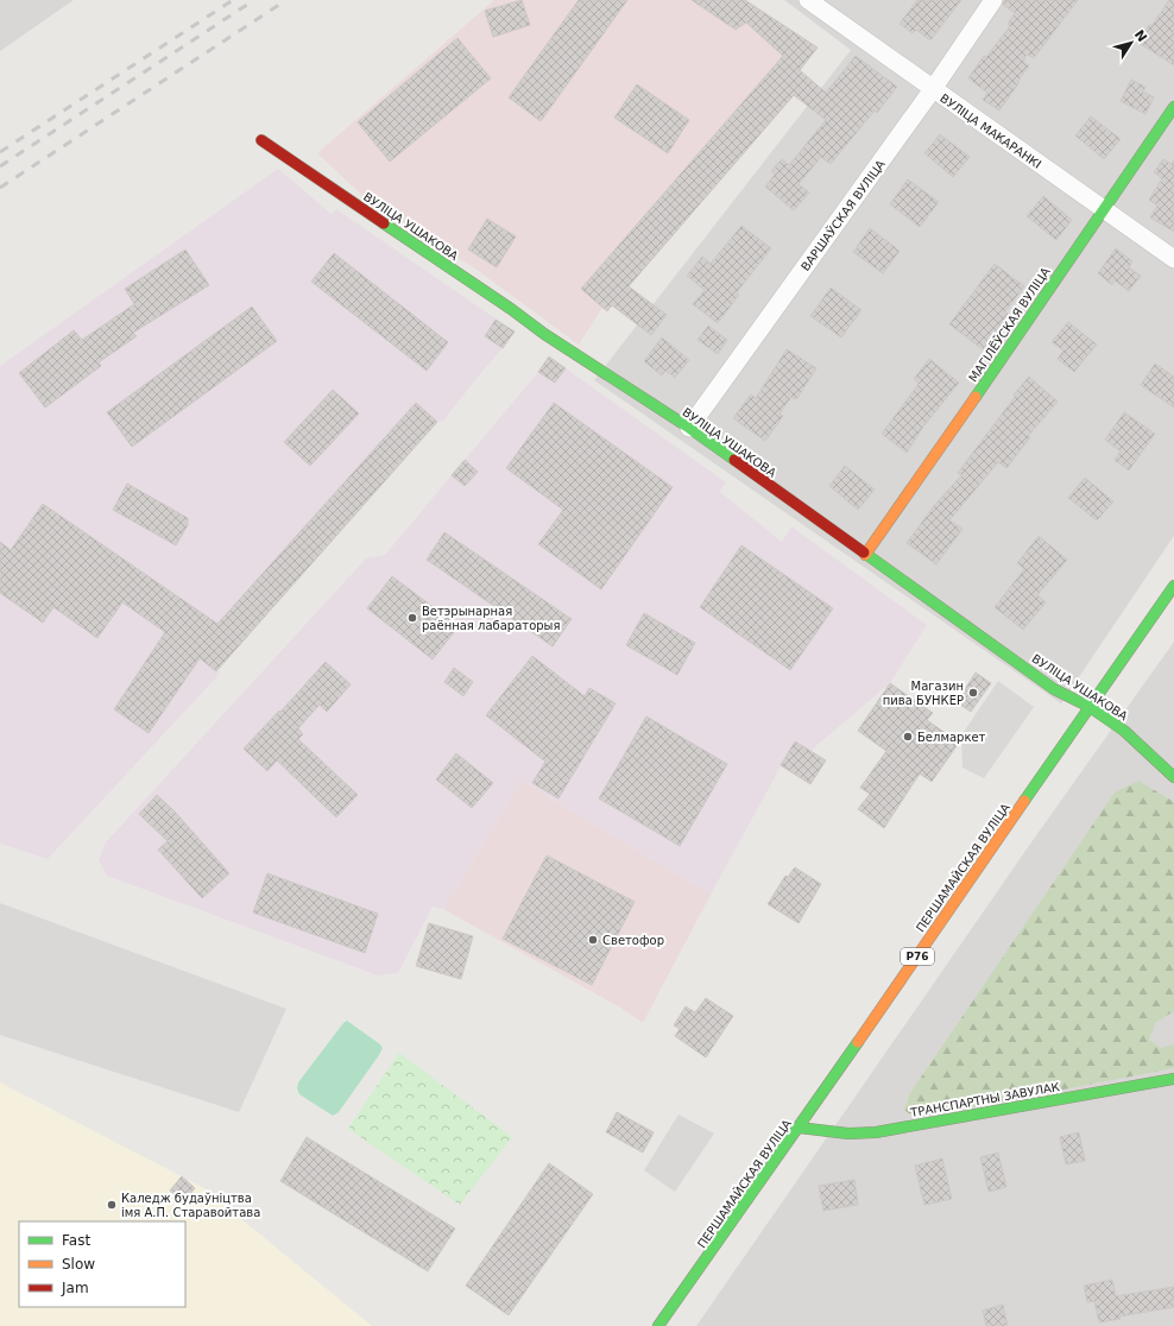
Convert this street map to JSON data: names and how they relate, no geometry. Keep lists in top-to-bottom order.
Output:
{
  "streets": {
    "street": [
      "ВУЛІЦА МАКАРАНКІ",
      "ВАРШАЎСКАЯ ВУЛІЦА",
      "ВУЛІЦА УШАКОВА",
      "МАГІЛЁЎСКАЯ ВУЛІЦА",
      "ПЕРШАМАЙСКАЯ ВУЛІЦА",
      "Р76",
      "ТРАНСПАРТНЫ ЗАВУЛАК"
    ]
  },
  "crossings": [
    ["ВУЛІЦА МАКАРАНКІ", "ВАРШАЎСКАЯ ВУЛІЦА"],
    ["ВУЛІЦА МАКАРАНКІ", "МАГІЛЁЎСКАЯ ВУЛІЦА"],
    ["ВАРШАЎСКАЯ ВУЛІЦА", "ВУЛІЦА УШАКОВА"],
    ["ВУЛІЦА УШАКОВА", "МАГІЛЁЎСКАЯ ВУЛІЦА"],
    ["ВУЛІЦА УШАКОВА", "ПЕРШАМАЙСКАЯ ВУЛІЦА"],
    ["ПЕРШАМАЙСКАЯ ВУЛІЦА", "ТРАНСПАРТНЫ ЗАВУЛАК"]
  ],
  "places": [
    "Ветэрынарная раённая лабараторыя",
    "Магазин пива БУНКЕР",
    "Белмаркет",
    "Светофор",
    "Каледж будаўніцтва імя А.П. Старавойтава"
  ],
  "legend": ["Fast", "Slow", "Jam"],
  "north": "top right"
}
